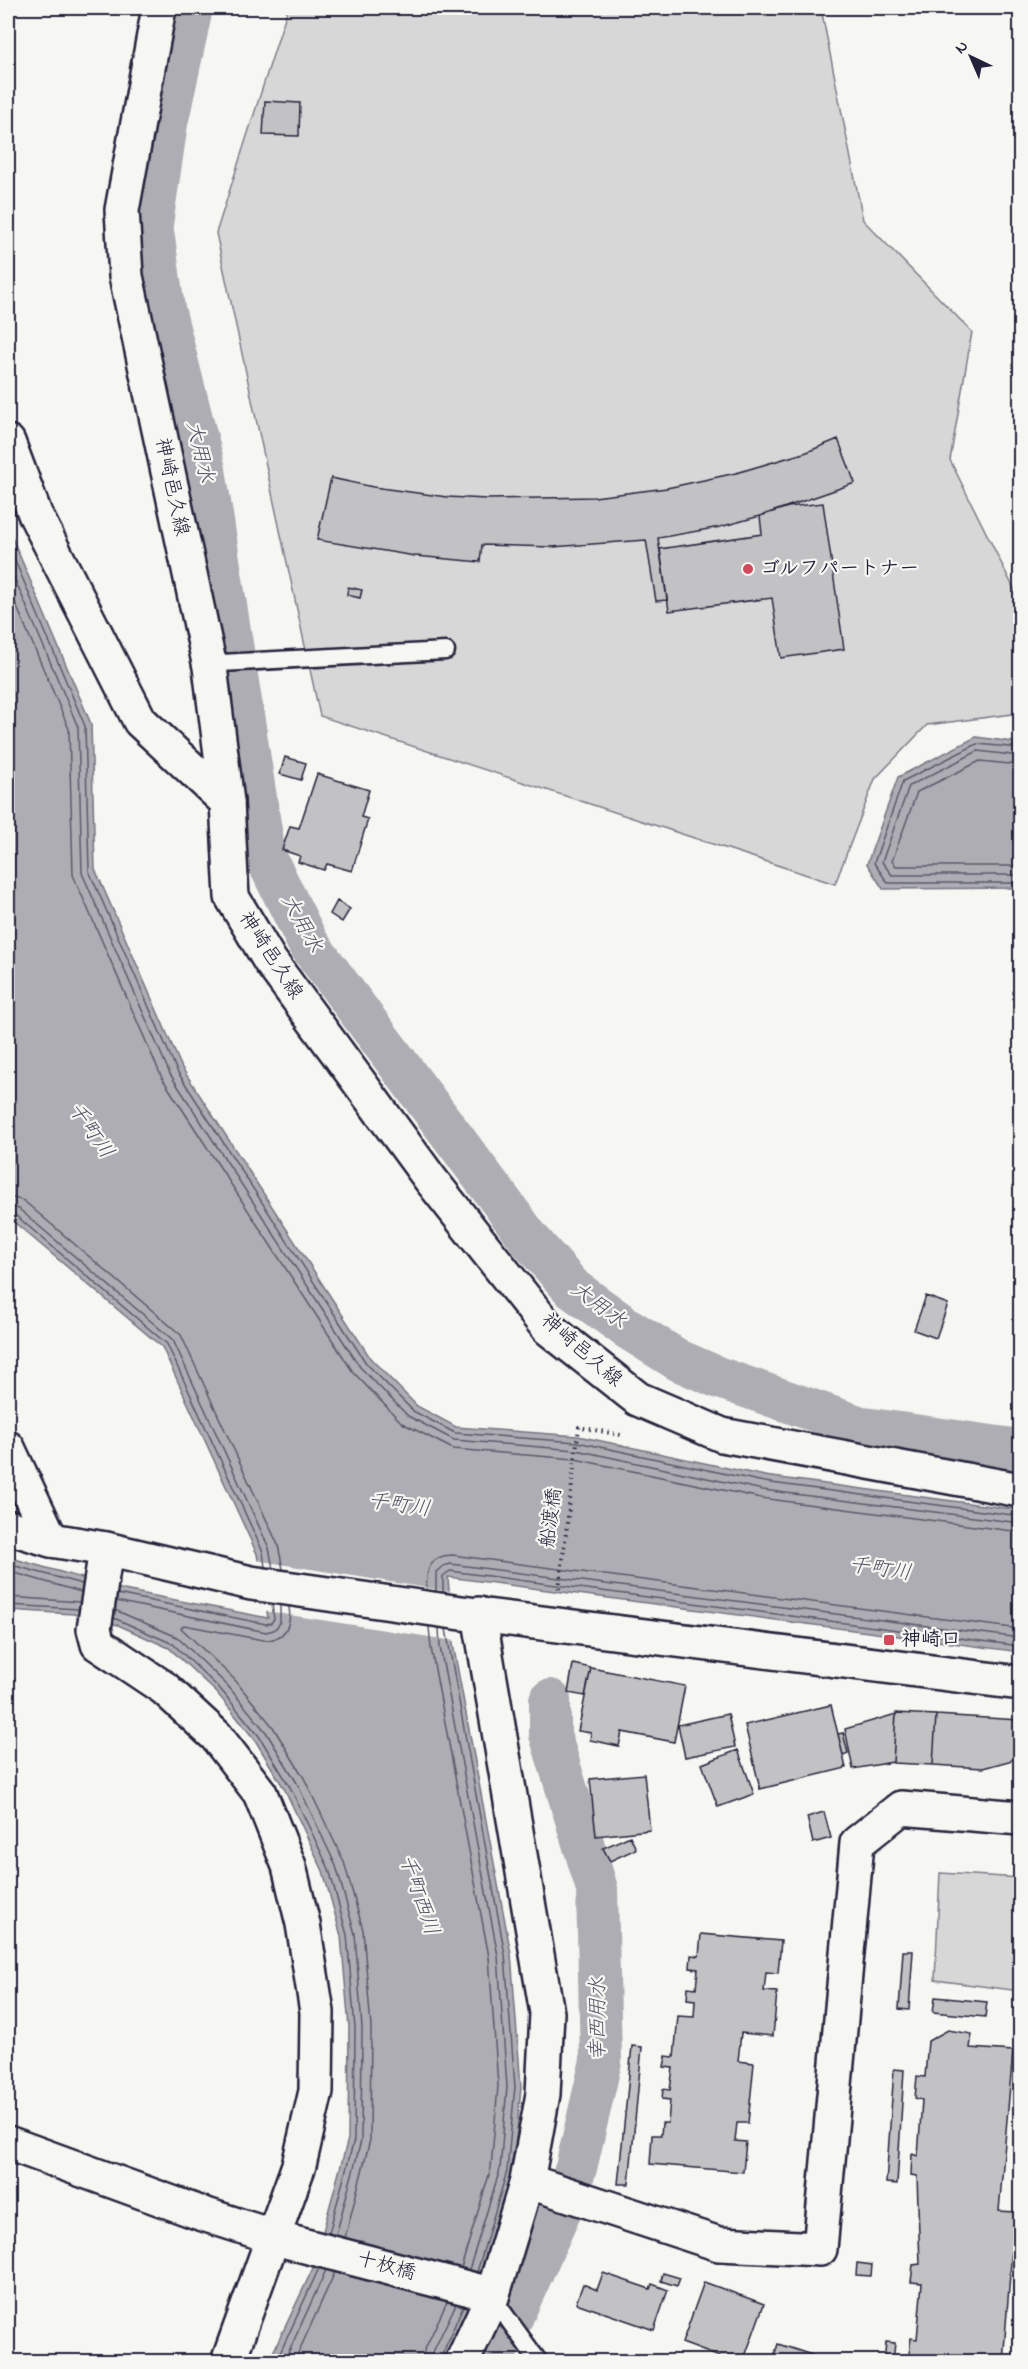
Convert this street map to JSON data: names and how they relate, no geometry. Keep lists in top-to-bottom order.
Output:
{
  "streets": {
    "street": ["神崎邑久線", "十枚橋"],
    "path": ["船渡橋"]
  },
  "water": [
    "大用水",
    "千町川",
    "千町西川",
    "幸西用水"
  ],
  "places": {
    "other": ["ゴルフパートナー"],
    "transit": ["神崎口"]
  },
  "north": "top left"
}
